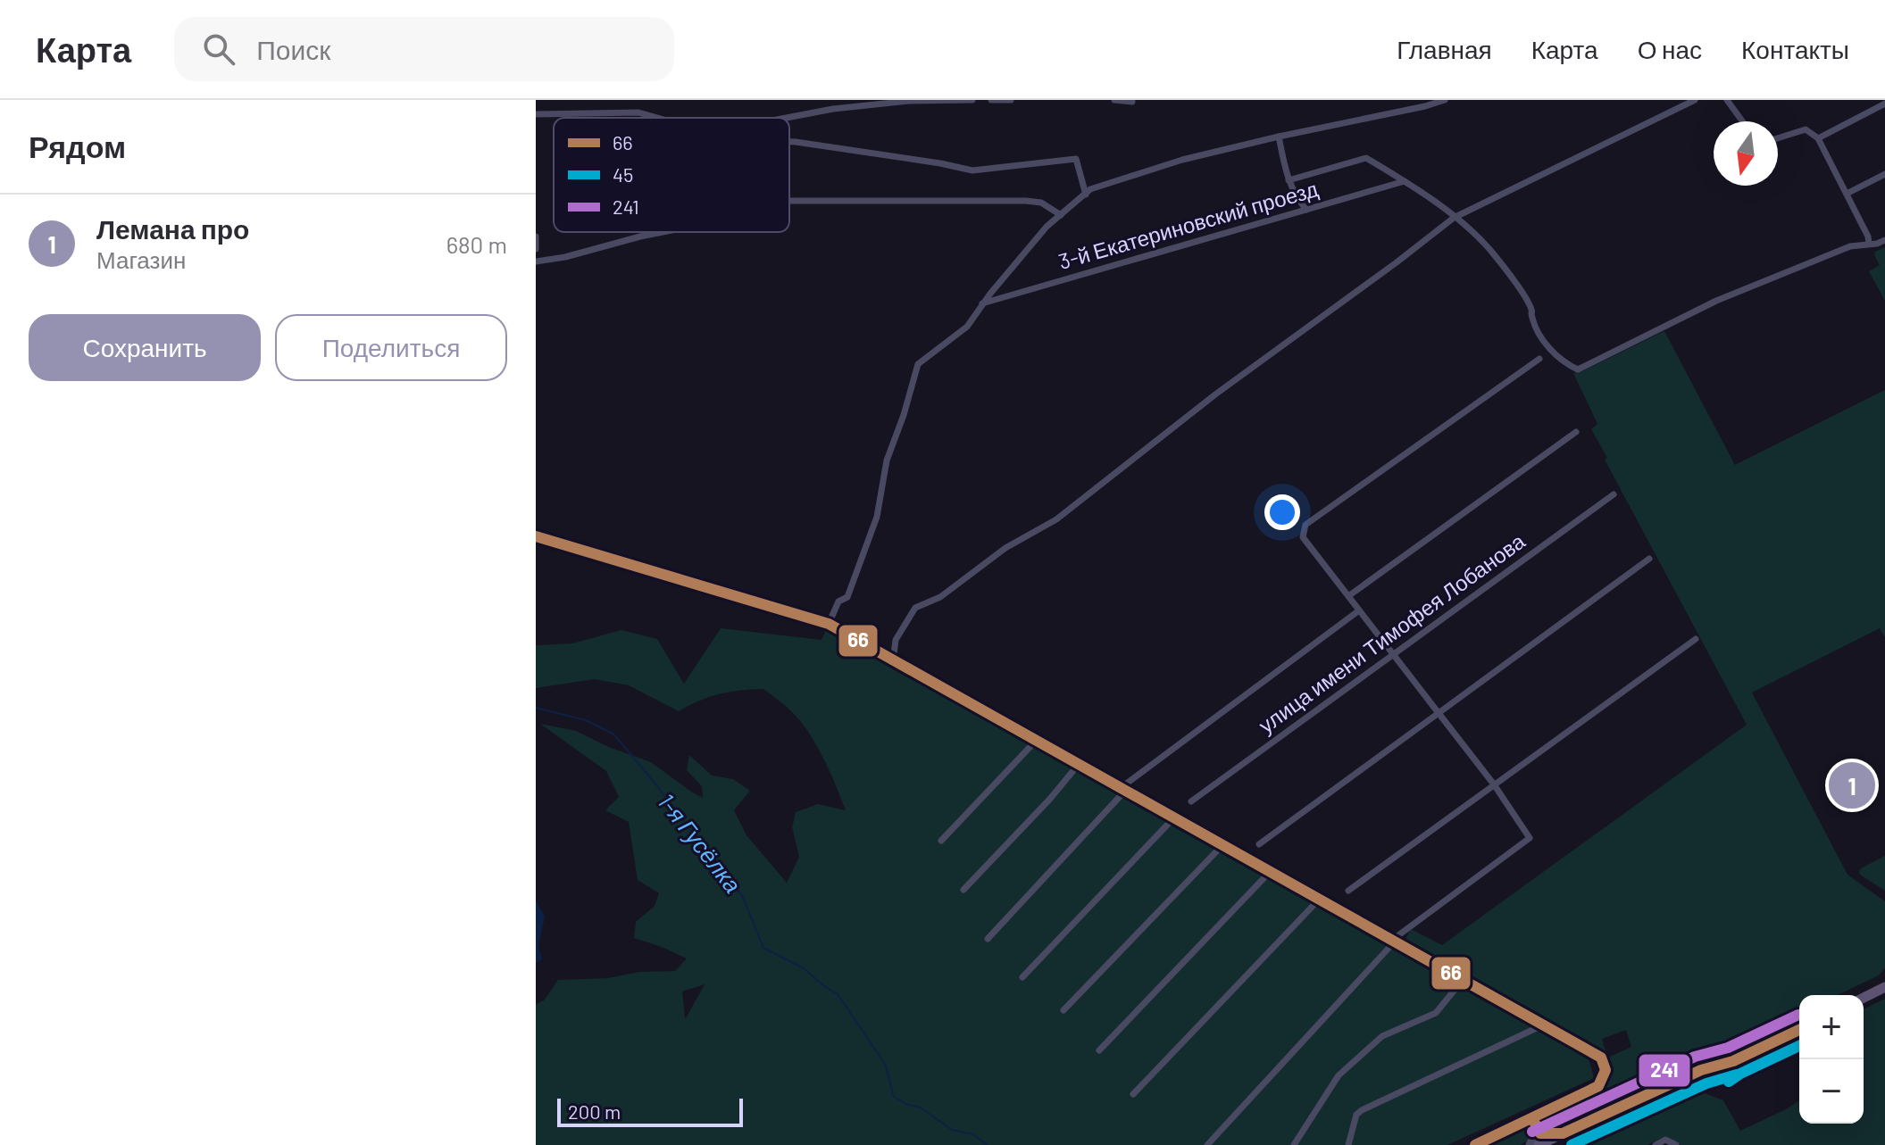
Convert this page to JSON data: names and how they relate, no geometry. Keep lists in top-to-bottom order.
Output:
{
  "streets": {
    "street": ["3-й Екатериновский проезд", "улица имени Тимофея Лобанова"]
  },
  "water": ["1-я Гусёлка"],
  "lines": ["transit line 66", "transit line 241", "transit line 45"],
  "legend": ["66", "45", "241"],
  "scale_bar": "200 m",
  "north": "bottom",
  "page": {
    "header": "Карта",
    "search": "Поиск",
    "nav": [
      "Главная",
      "Карта",
      "О нас",
      "Контакты"
    ],
    "heading": "Рядом",
    "list": [
      {
        "mark": "1",
        "name": "Лемана про",
        "note": "Магазин",
        "value": "680 m"
      }
    ],
    "buttons": ["Сохранить", "Поделиться"],
    "pins": "1",
    "map_buttons": ["+", "−"],
    "scale": "200 m"
  }
}
